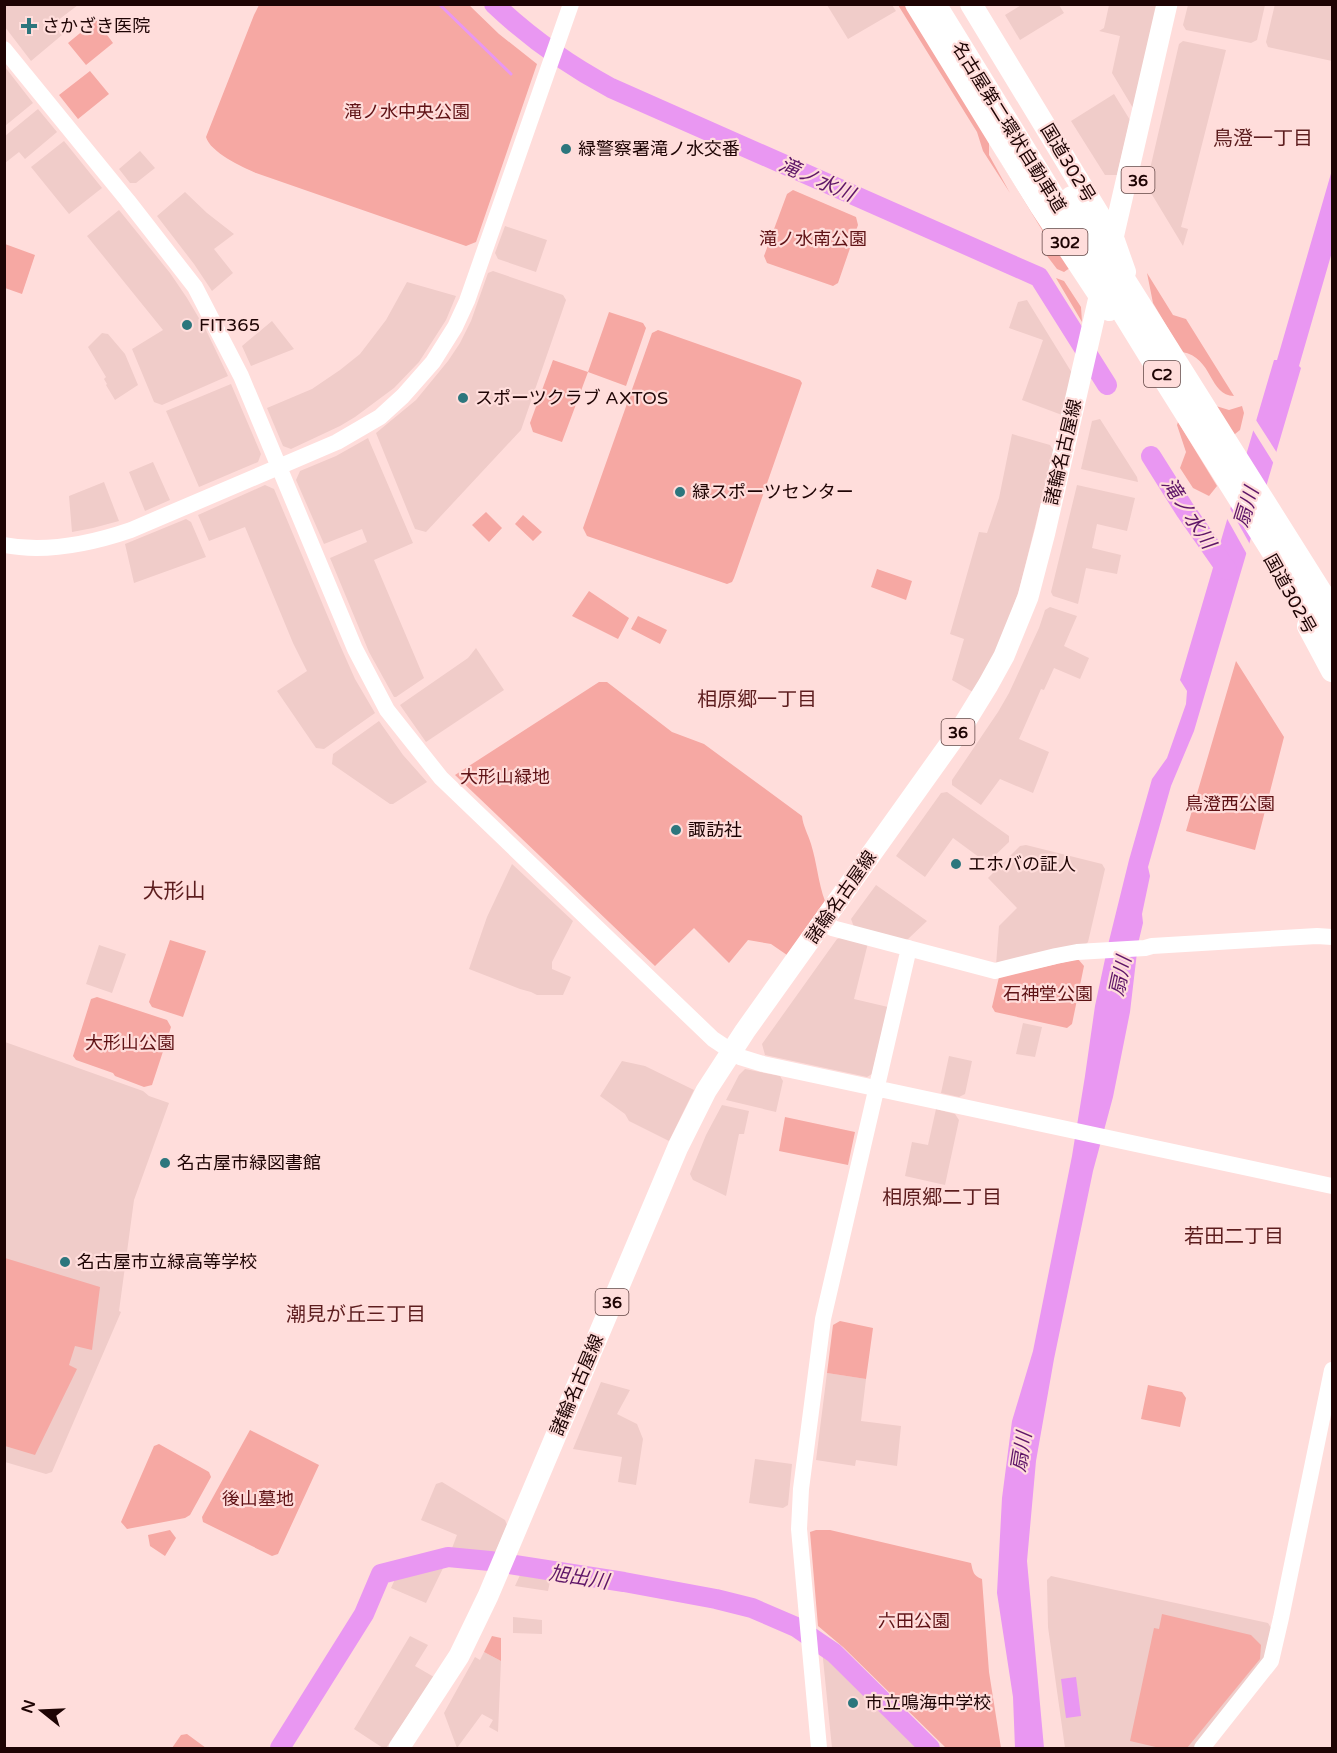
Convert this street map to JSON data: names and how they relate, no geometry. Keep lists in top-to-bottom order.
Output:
{
  "streets": {
    "highway": [
      "名古屋第二環状自動車道",
      "国道302号",
      "302",
      "C2"
    ],
    "main road": ["36", "諸輪名古屋線"]
  },
  "crossings": [
    ["国道302号", "諸輪名古屋線"]
  ],
  "districts": [
    "鳥澄一丁目",
    "相原郷一丁目",
    "大形山",
    "相原郷二丁目",
    "若田二丁目",
    "潮見が丘三丁目"
  ],
  "water": ["滝ノ水川", "扇川", "旭出川"],
  "parks": [
    "滝ノ水中央公園",
    "滝ノ水南公園",
    "大形山緑地",
    "鳥澄西公園",
    "石神堂公園",
    "大形山公園",
    "後山墓地",
    "六田公園"
  ],
  "places": {
    "health": ["さかざき医院"],
    "other": [
      "緑警察署滝ノ水交番",
      "FIT365",
      "スポーツクラブ AXTOS",
      "緑スポーツセンター",
      "諏訪社",
      "エホバの証人",
      "名古屋市緑図書館",
      "名古屋市立緑高等学校",
      "市立鳴海中学校"
    ]
  },
  "north": "left"
}
